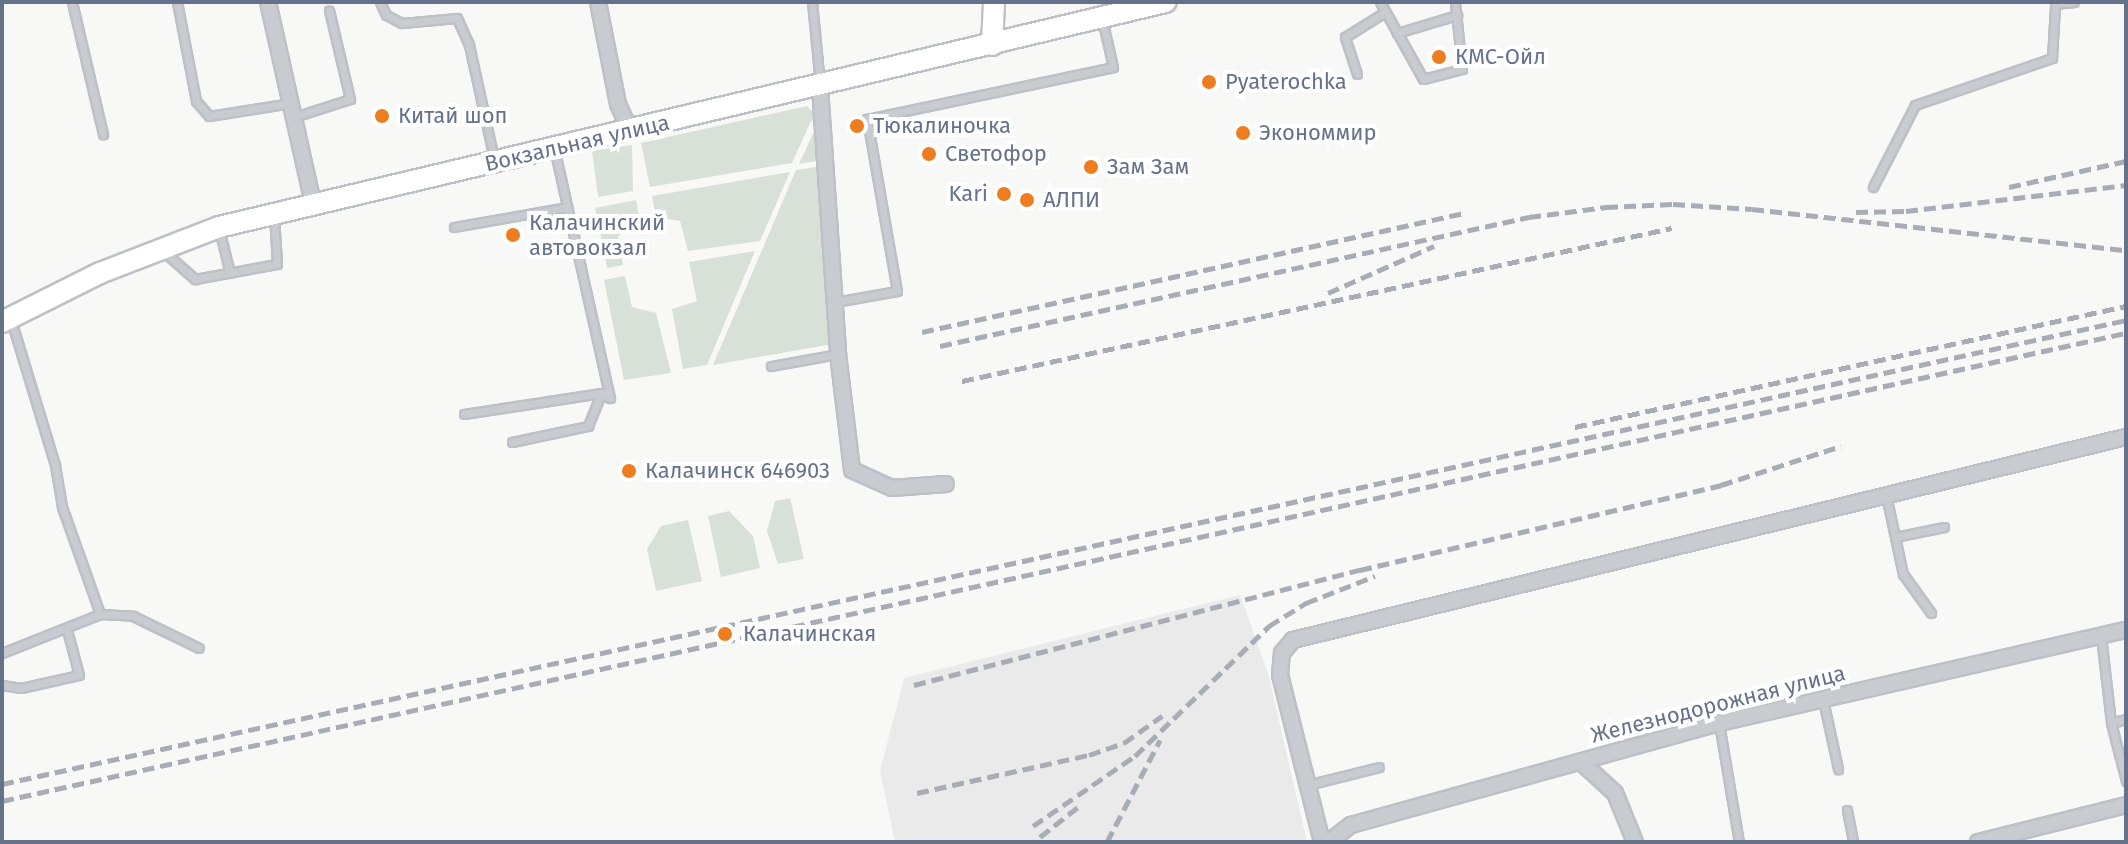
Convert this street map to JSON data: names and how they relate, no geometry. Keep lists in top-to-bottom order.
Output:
{
  "streets": {
    "main road": ["Вокзальная улица"],
    "street": ["Железнодорожная улица"]
  },
  "places": [
    "КМС-Ойл",
    "Pyaterochka",
    "Китай шоп",
    "Тюкалиночка",
    "Экономмир",
    "Светофор",
    "Зам Зам",
    "Kari",
    "АЛПИ",
    "Калачинский автовокзал",
    "Калачинск 646903",
    "Калачинская"
  ]
}
